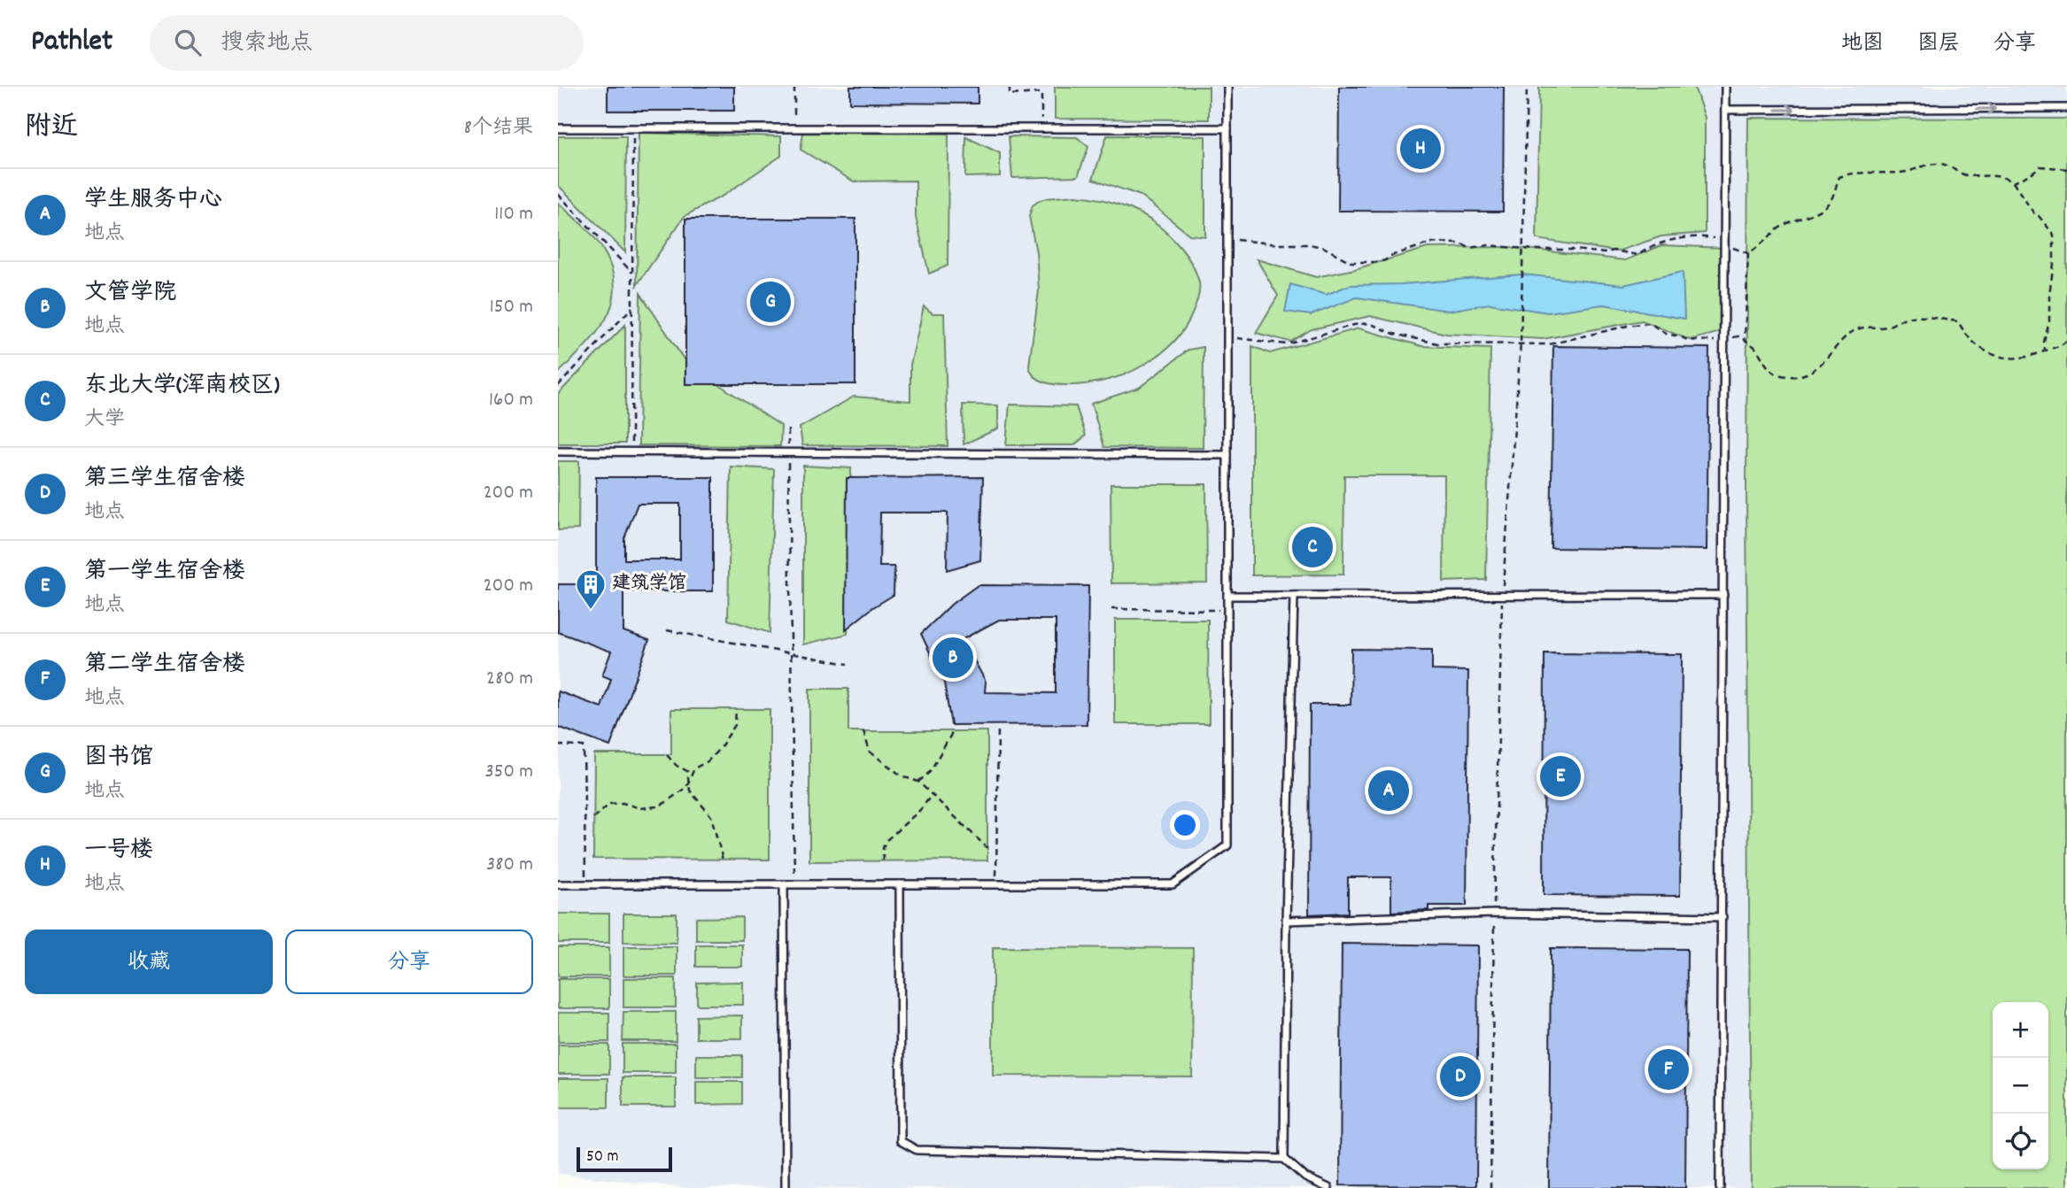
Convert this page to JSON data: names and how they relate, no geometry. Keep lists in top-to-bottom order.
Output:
{
  "places": {
    "building": ["建筑学馆"]
  },
  "scale_bar": "50 m",
  "page": {
    "header": "Pathlet",
    "search": "搜索地点",
    "nav": ["地图", "图层", "分享"],
    "heading": ["附近", "8个结果"],
    "pins": [
      "H",
      "G",
      "C",
      "B",
      "E",
      "A",
      "F",
      "D"
    ],
    "list": [
      {
        "mark": "A",
        "name": "学生服务中心",
        "note": "地点",
        "value": "110 m"
      },
      {
        "mark": "B",
        "name": "文管学院",
        "note": "地点",
        "value": "150 m"
      },
      {
        "mark": "C",
        "name": "东北大学(浑南校区)",
        "note": "大学",
        "value": "160 m"
      },
      {
        "mark": "D",
        "name": "第三学生宿舍楼",
        "note": "地点",
        "value": "200 m"
      },
      {
        "mark": "E",
        "name": "第一学生宿舍楼",
        "note": "地点",
        "value": "200 m"
      },
      {
        "mark": "F",
        "name": "第二学生宿舍楼",
        "note": "地点",
        "value": "280 m"
      },
      {
        "mark": "G",
        "name": "图书馆",
        "note": "地点",
        "value": "350 m"
      },
      {
        "mark": "H",
        "name": "一号楼",
        "note": "地点",
        "value": "380 m"
      }
    ],
    "buttons": ["收藏", "分享"],
    "map_buttons": ["+", "−"],
    "scale": "50 m"
  }
}
